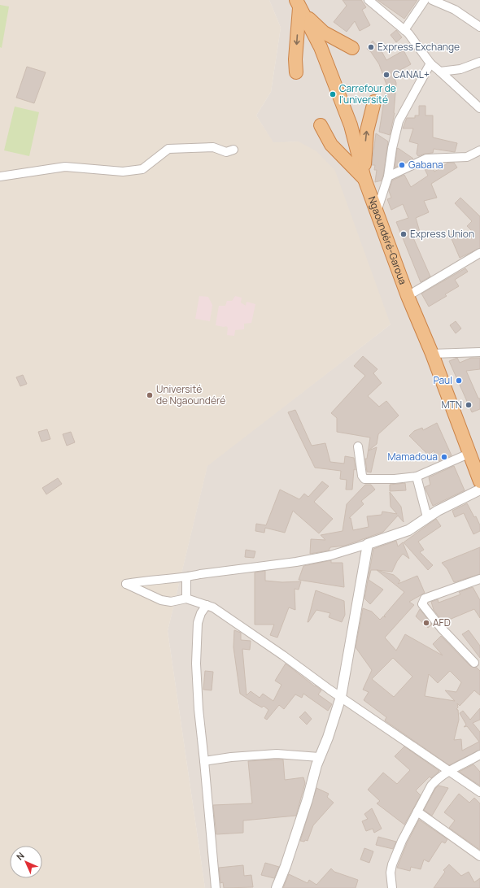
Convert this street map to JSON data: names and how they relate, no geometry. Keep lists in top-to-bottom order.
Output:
{
  "streets": {
    "highway": ["Ngaoundéré-Garoua"]
  },
  "places": [
    "Express Exchange",
    "CANAL+",
    "Carrefour de l'université",
    "Gabana",
    "Express Union",
    "Paul",
    "Université de Ngaoundéré",
    "MTN",
    "Mamadoua",
    "AFD"
  ],
  "north": "top left"
}
